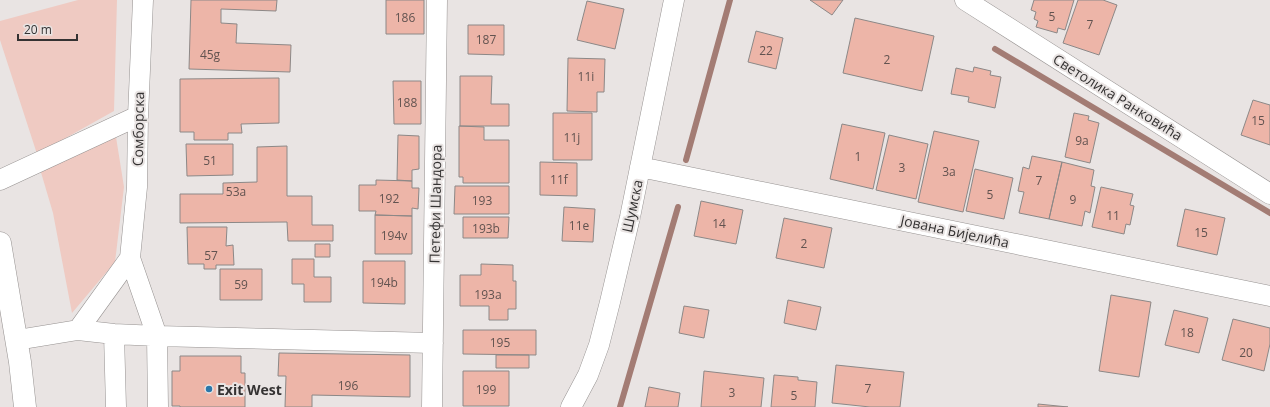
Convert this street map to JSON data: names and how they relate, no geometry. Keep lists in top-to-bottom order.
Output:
{
  "streets": {
    "street": [
      "Светолика Ранковића",
      "Сомборска",
      "Петефи Шандора",
      "Шумска",
      "Јована Бијелића"
    ]
  },
  "crossings": [
    ["Шумска", "Јована Бијелића"]
  ],
  "places": ["Exit West"],
  "house_numbers": [
    "5",
    "186",
    "7",
    "187",
    "22",
    "45g",
    "2",
    "11i",
    "188",
    "15",
    "11j",
    "9a",
    "1",
    "51",
    "3",
    "3a",
    "11f",
    "7",
    "53a",
    "5",
    "192",
    "9",
    "193",
    "11",
    "14",
    "11e",
    "193b",
    "15",
    "194v",
    "2",
    "57",
    "194b",
    "59",
    "193a",
    "18",
    "195",
    "20",
    "196",
    "7",
    "199",
    "3",
    "5"
  ],
  "scale_bar": "20 m"
}
